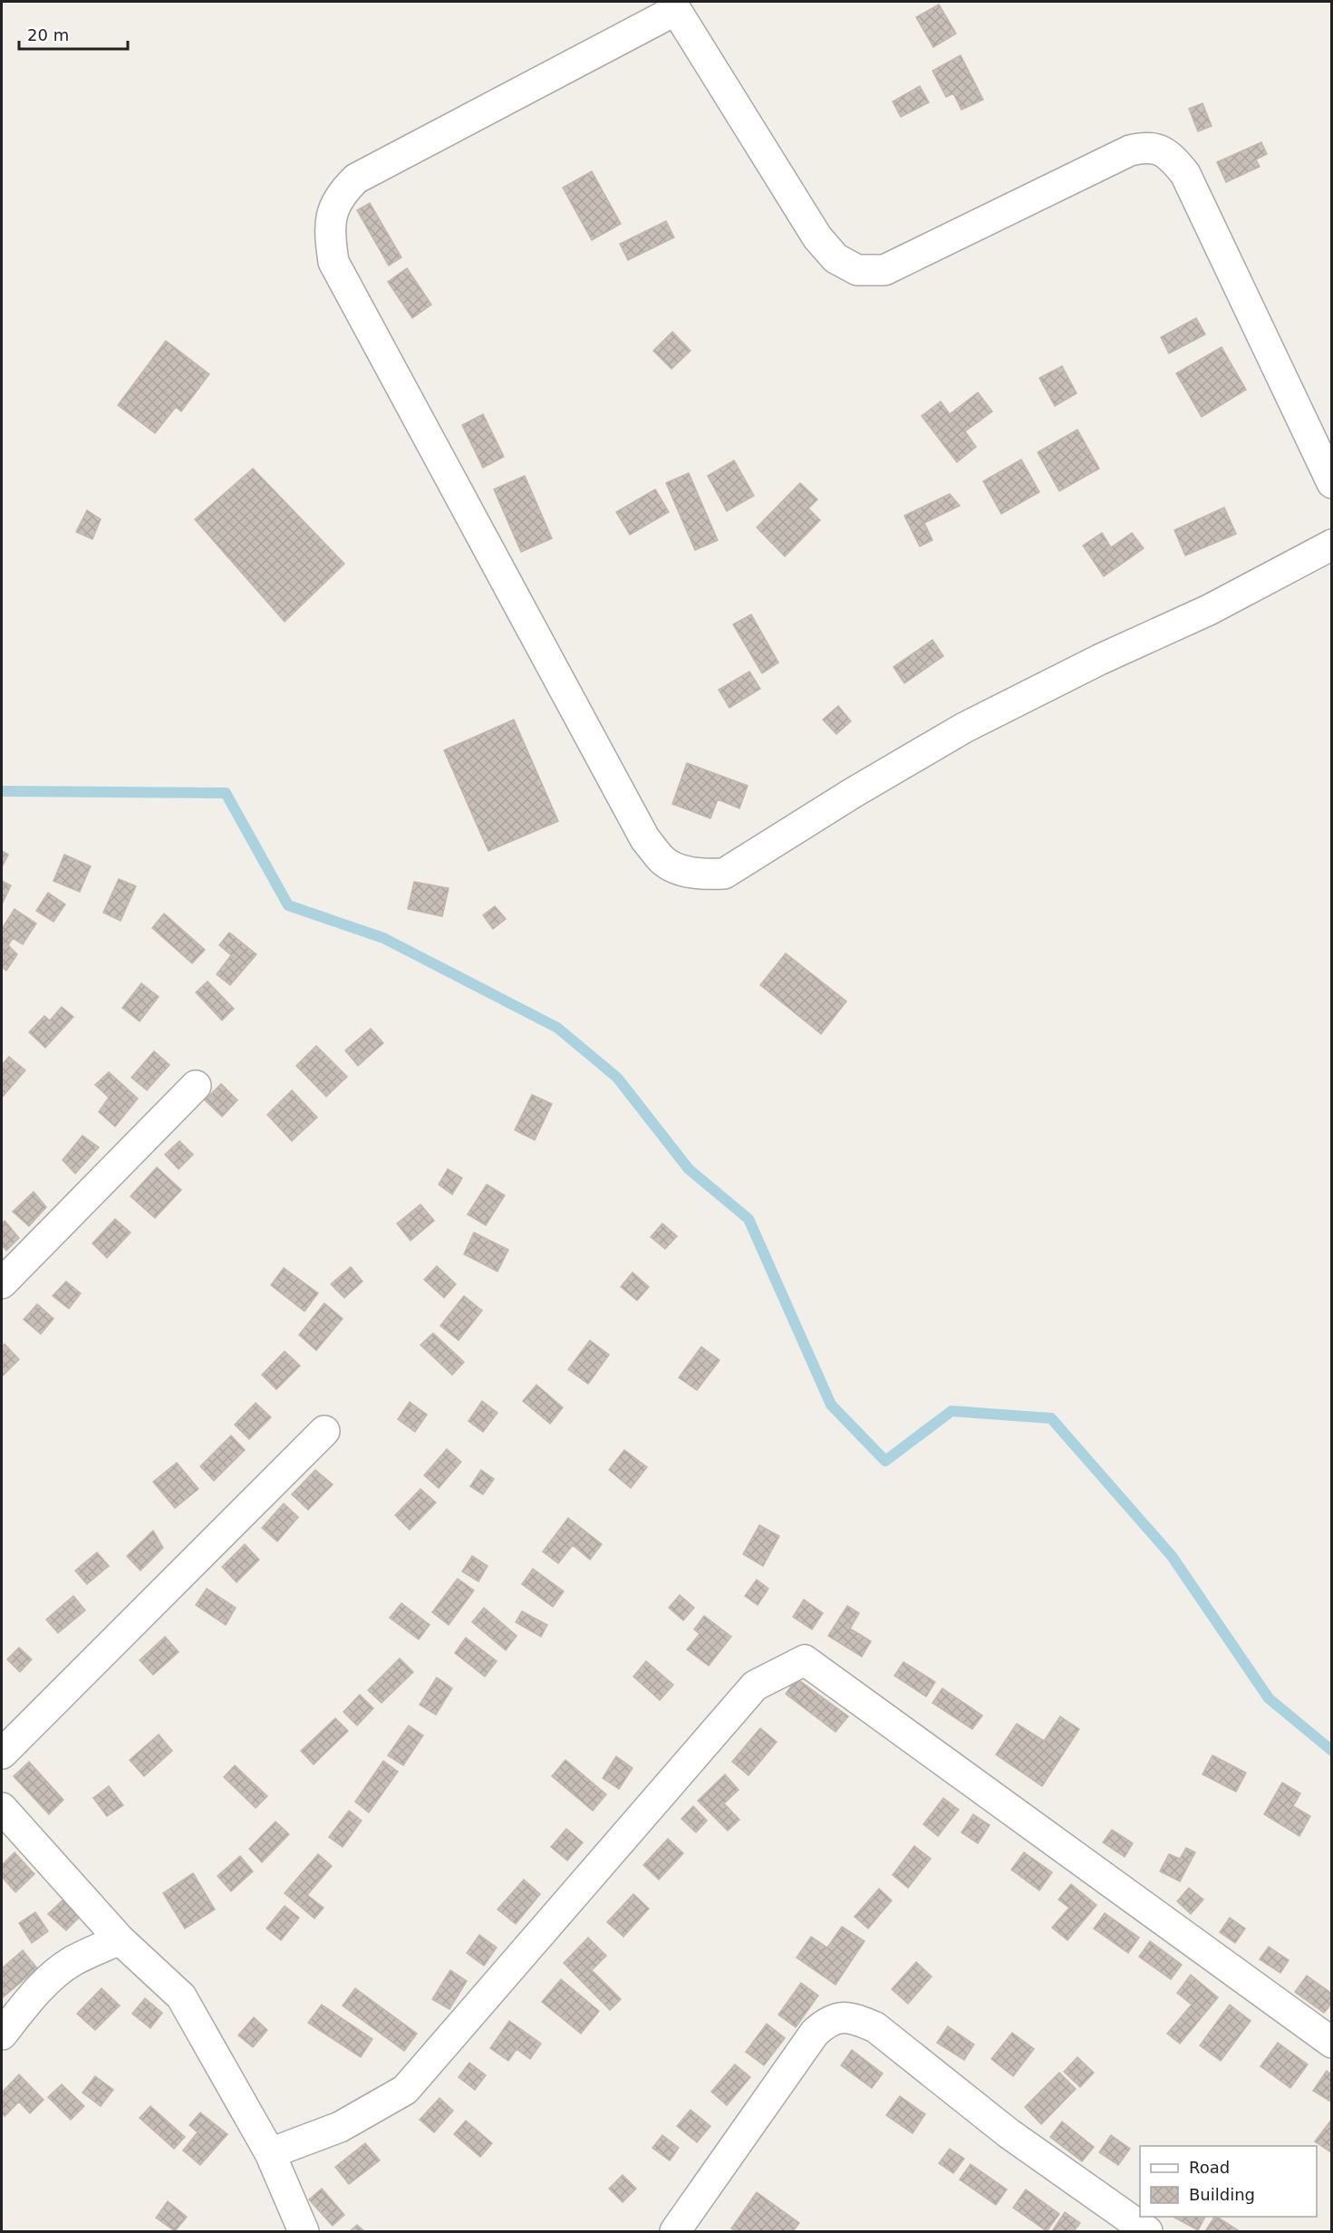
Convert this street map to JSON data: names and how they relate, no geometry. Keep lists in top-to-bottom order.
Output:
{
  "legend": ["Road", "Building"],
  "scale_bar": "20 m"
}
